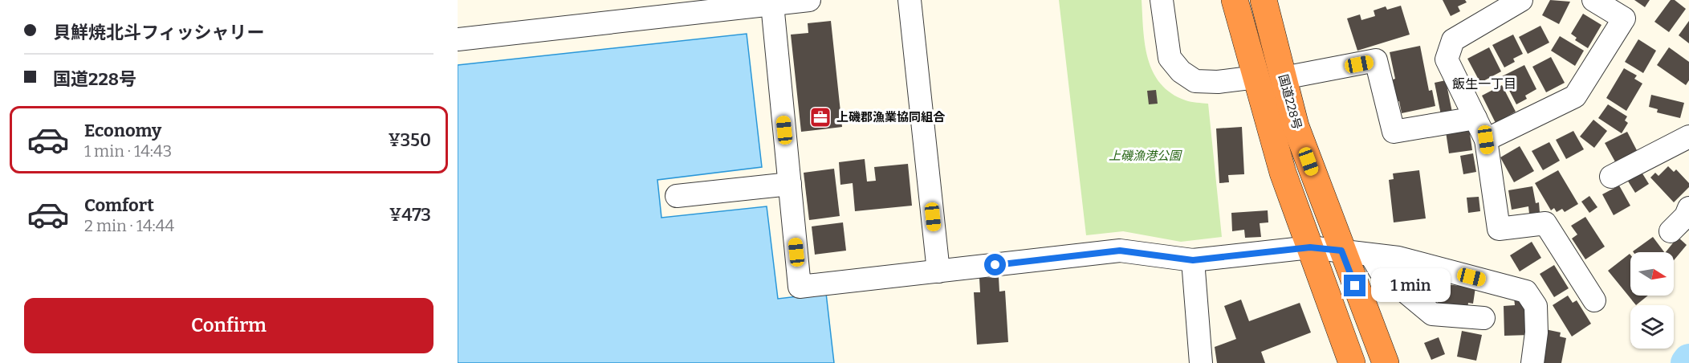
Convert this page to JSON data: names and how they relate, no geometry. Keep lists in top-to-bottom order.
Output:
{
  "streets": {
    "highway": ["国道228号"]
  },
  "districts": ["飯生一丁目"],
  "parks": ["上磯漁港公園"],
  "places": {
    "office": ["上磯郡漁業協同組合"]
  },
  "north": "right",
  "page": {
    "banner": ["貝鮮焼北斗フィッシャリー", "国道228号"],
    "list": [
      {
        "name": "Economy",
        "note": "1 min · 14:43",
        "value": "¥350"
      },
      {
        "name": "Comfort",
        "note": "2 min · 14:44",
        "value": "¥473"
      }
    ],
    "bubble": "1 min",
    "buttons": "Confirm"
  }
}
